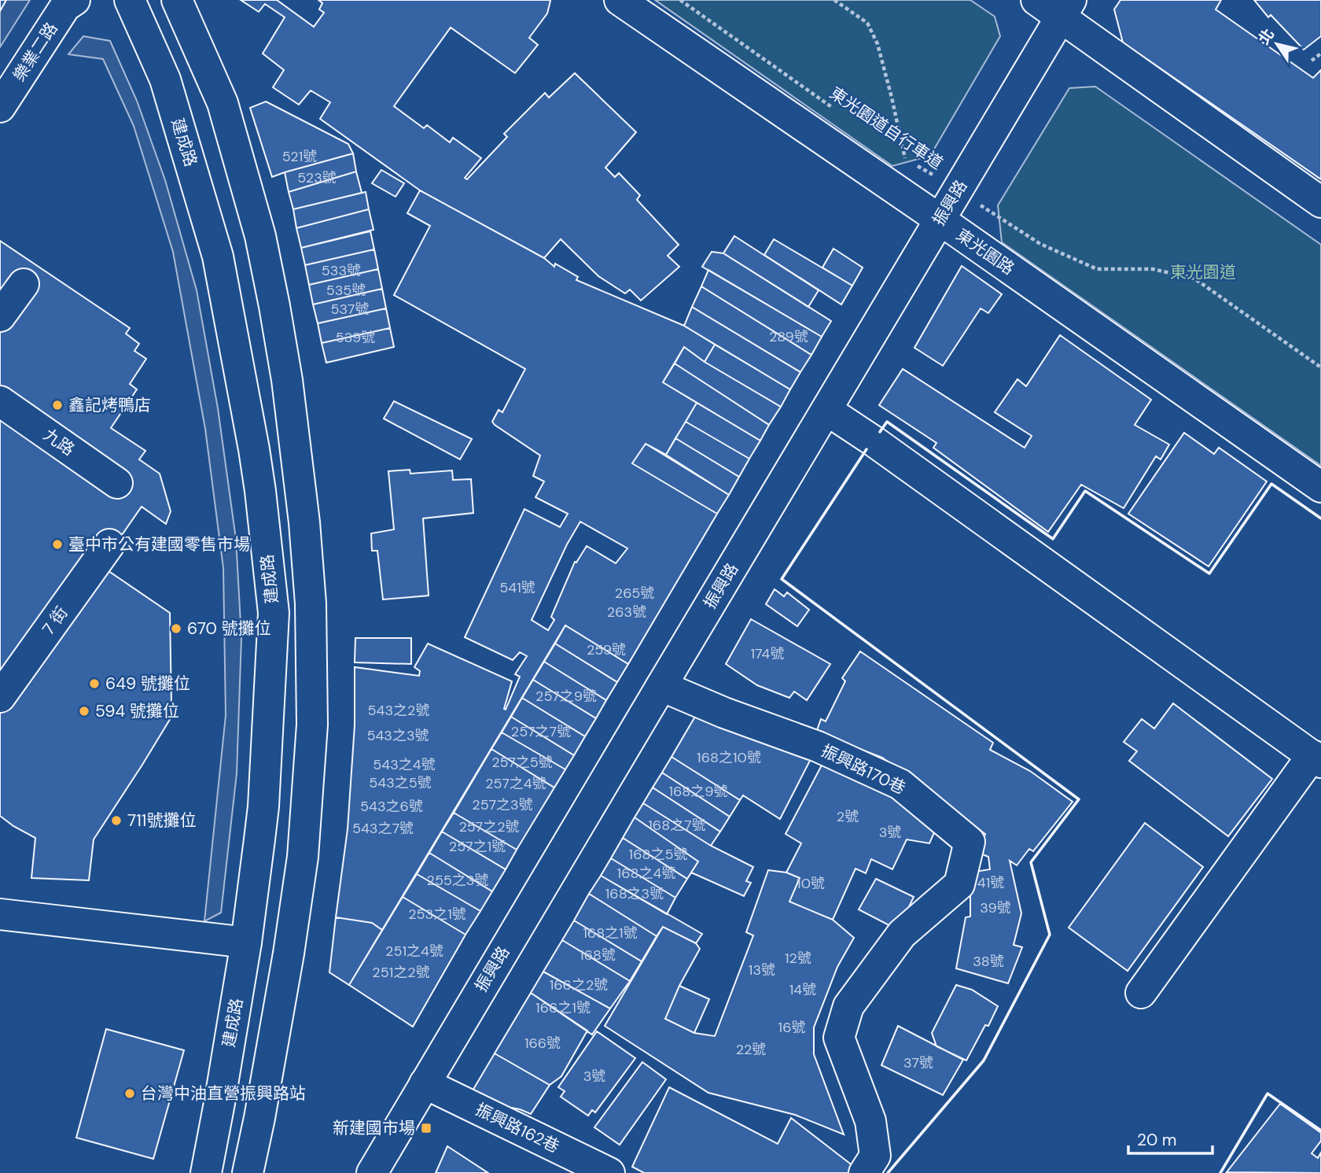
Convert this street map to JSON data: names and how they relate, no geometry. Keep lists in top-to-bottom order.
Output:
{
  "streets": {
    "main road": [
      "樂業二路",
      "建成路",
      "振興路",
      "東光園路",
      "九路",
      "7 街",
      "振興路170巷",
      "振興路162巷"
    ],
    "path": ["東光園道自行車道"]
  },
  "crossings": [
    ["東光園道自行車道", "振興路"],
    ["振興路", "東光園路"],
    ["振興路", "振興路170巷"],
    ["振興路", "振興路162巷"]
  ],
  "parks": ["東光園道"],
  "places": {
    "other": [
      "鑫記烤鴨店",
      "臺中市公有建國零售市場",
      "670 號攤位",
      "649 號攤位",
      "594 號攤位",
      "711號攤位",
      "台灣中油直營振興路站"
    ],
    "transit": ["新建國市場"]
  },
  "house_numbers": [
    "521號",
    "523號",
    "533號",
    "535號",
    "537號",
    "289號",
    "539號",
    "541號",
    "265號",
    "263號",
    "259號",
    "174號",
    "257之9號",
    "543之2號",
    "257之7號",
    "543之3號",
    "168之10號",
    "257之5號",
    "543之4號",
    "543之5號",
    "257之4號",
    "168之9號",
    "257之3號",
    "543之6號",
    "2號",
    "168之7號",
    "257之2號",
    "543之7號",
    "3號",
    "257之1號",
    "168之5號",
    "168之4號",
    "255之3號",
    "41號",
    "10號",
    "168之3號",
    "39號",
    "253之1號",
    "168之1號",
    "251之4號",
    "168號",
    "12號",
    "38號",
    "13號",
    "251之2號",
    "166之2號",
    "14號",
    "166之1號",
    "16號",
    "166號",
    "22號",
    "37號",
    "3號"
  ],
  "scale_bar": "20 m",
  "north": "top left"
}
